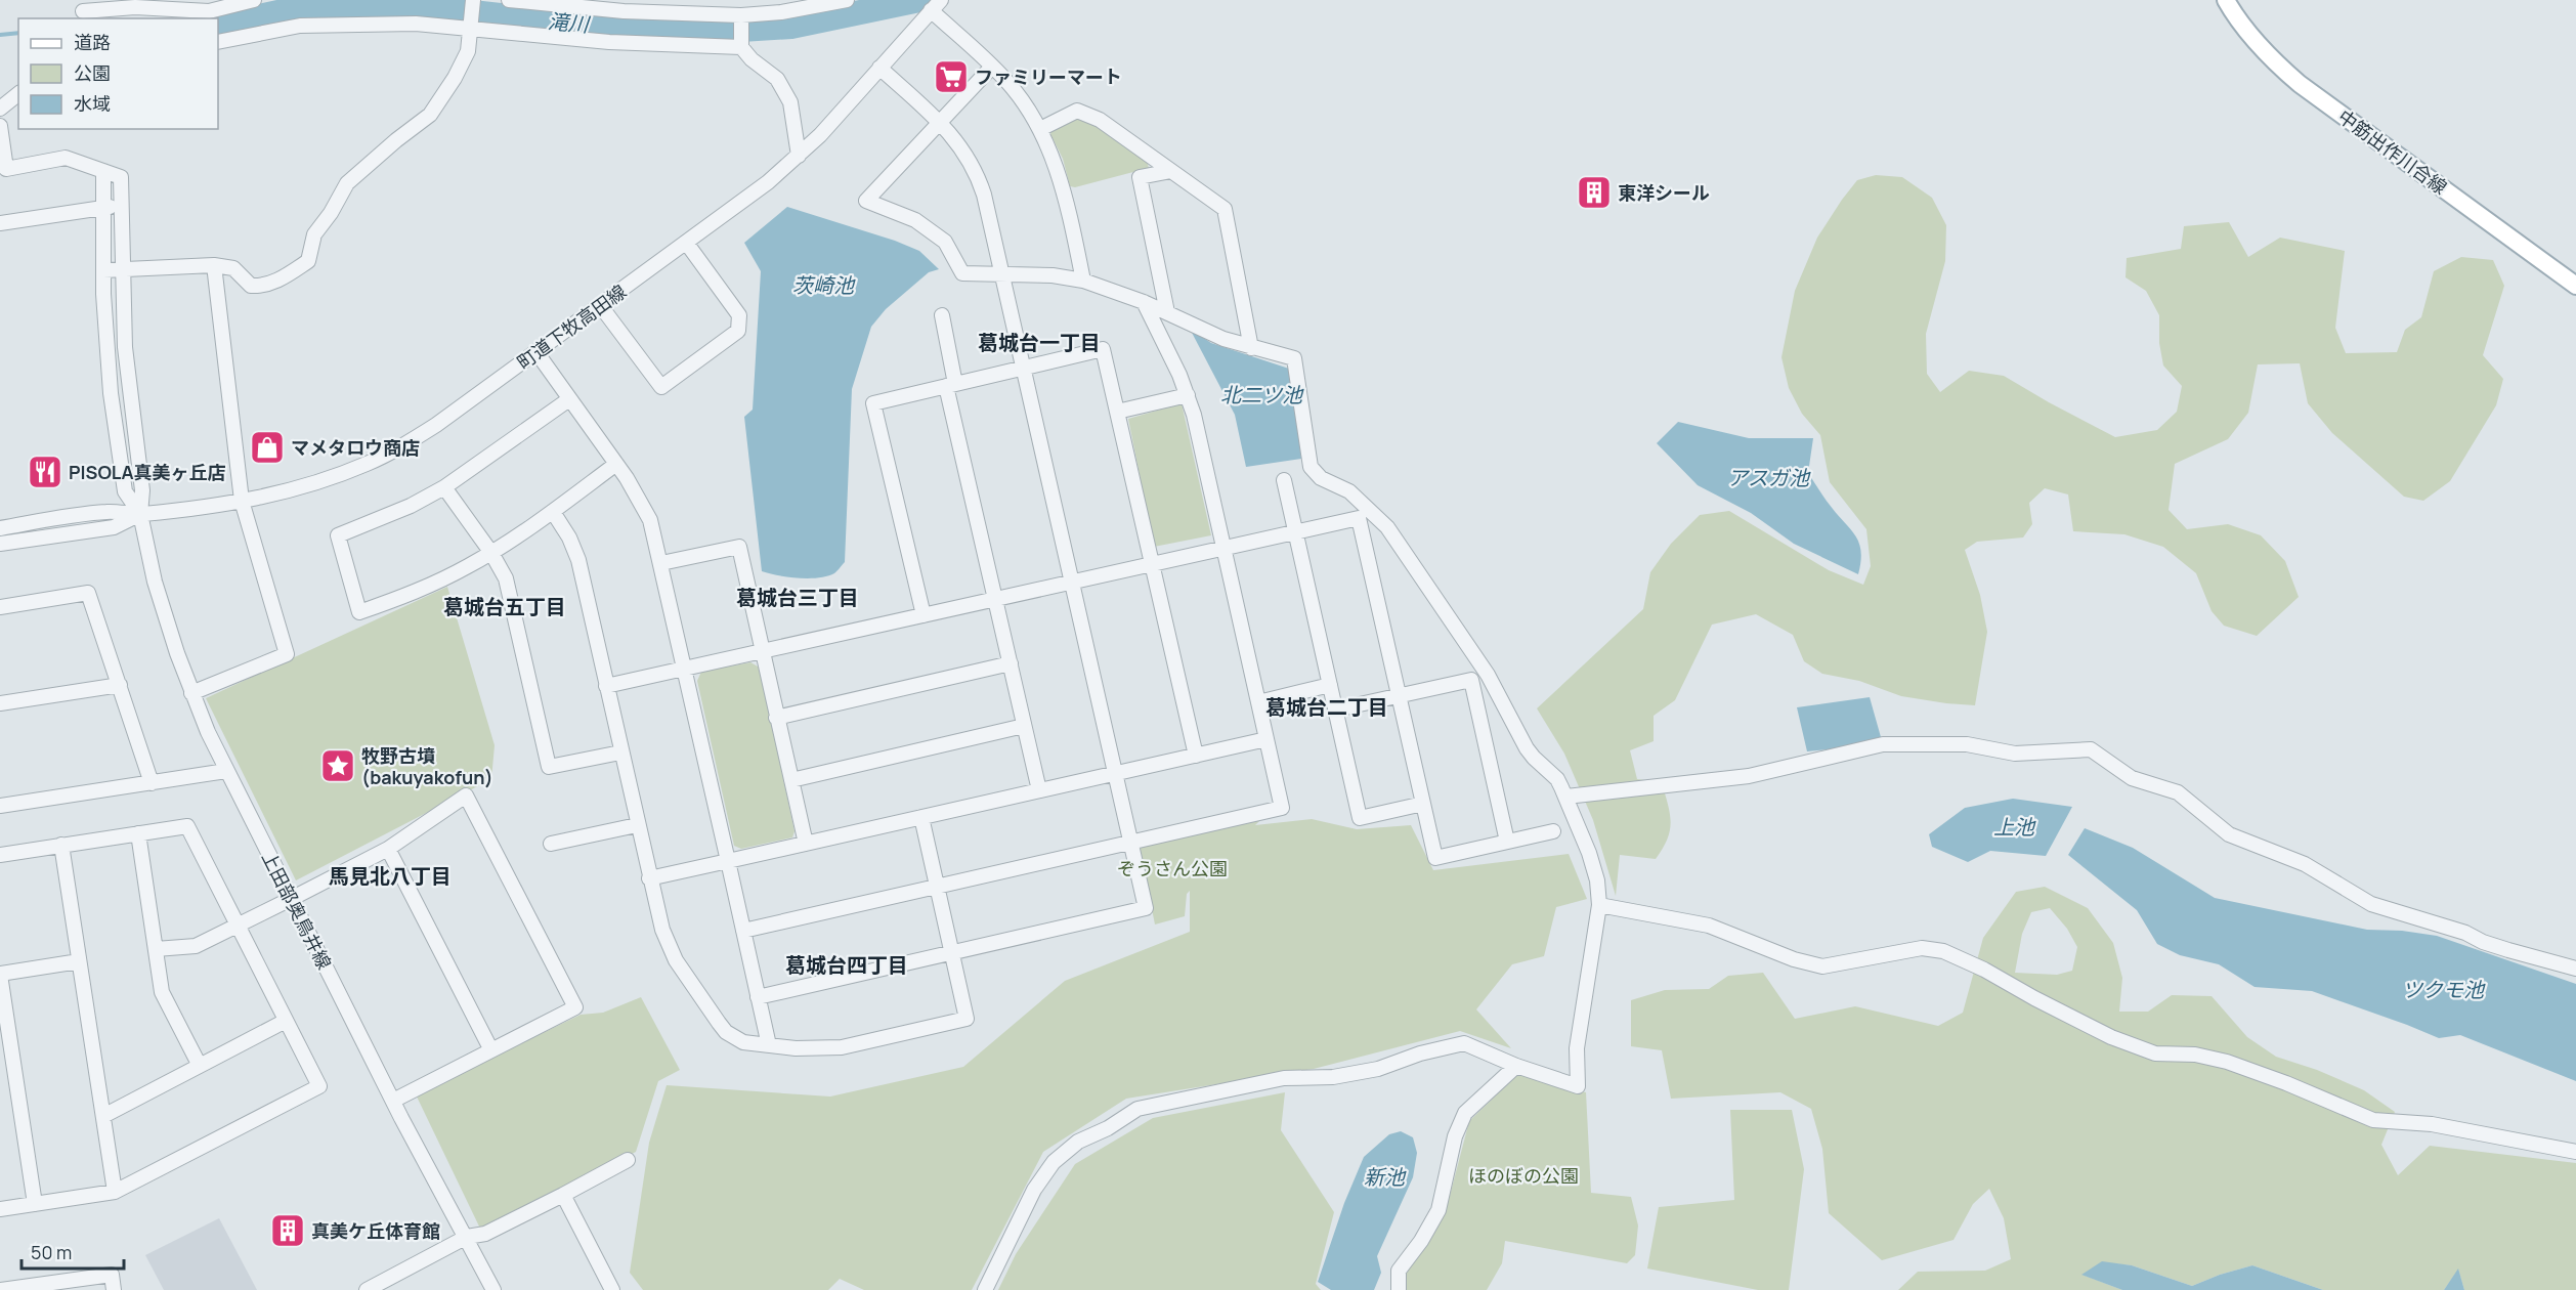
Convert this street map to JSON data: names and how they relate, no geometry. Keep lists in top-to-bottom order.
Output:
{
  "streets": {
    "main road": ["中筋出作川合線"],
    "street": ["町道下牧高田線", "上田部奥鳥井線"]
  },
  "crossings": [
    ["町道下牧高田線", "上田部奥鳥井線"]
  ],
  "districts": [
    "葛城台一丁目",
    "葛城台三丁目",
    "葛城台五丁目",
    "葛城台二丁目",
    "馬見北八丁目",
    "葛城台四丁目"
  ],
  "water": [
    "滝川",
    "茨崎池",
    "北二ツ池",
    "アスガ池",
    "上池",
    "ツクモ池",
    "新池"
  ],
  "parks": ["ぞうさん公園", "ほのぼの公園"],
  "places": {
    "supermarket": ["ファミリーマート"],
    "building": ["東洋シール", "真美ケ丘体育館"],
    "shop": ["マメタロウ商店"],
    "restaurant": ["PISOLA真美ヶ丘店"],
    "place": ["牧野古墳 (bakuyakofun)"]
  },
  "legend": ["道路", "公園", "水域"],
  "scale_bar": "50 m"
}
